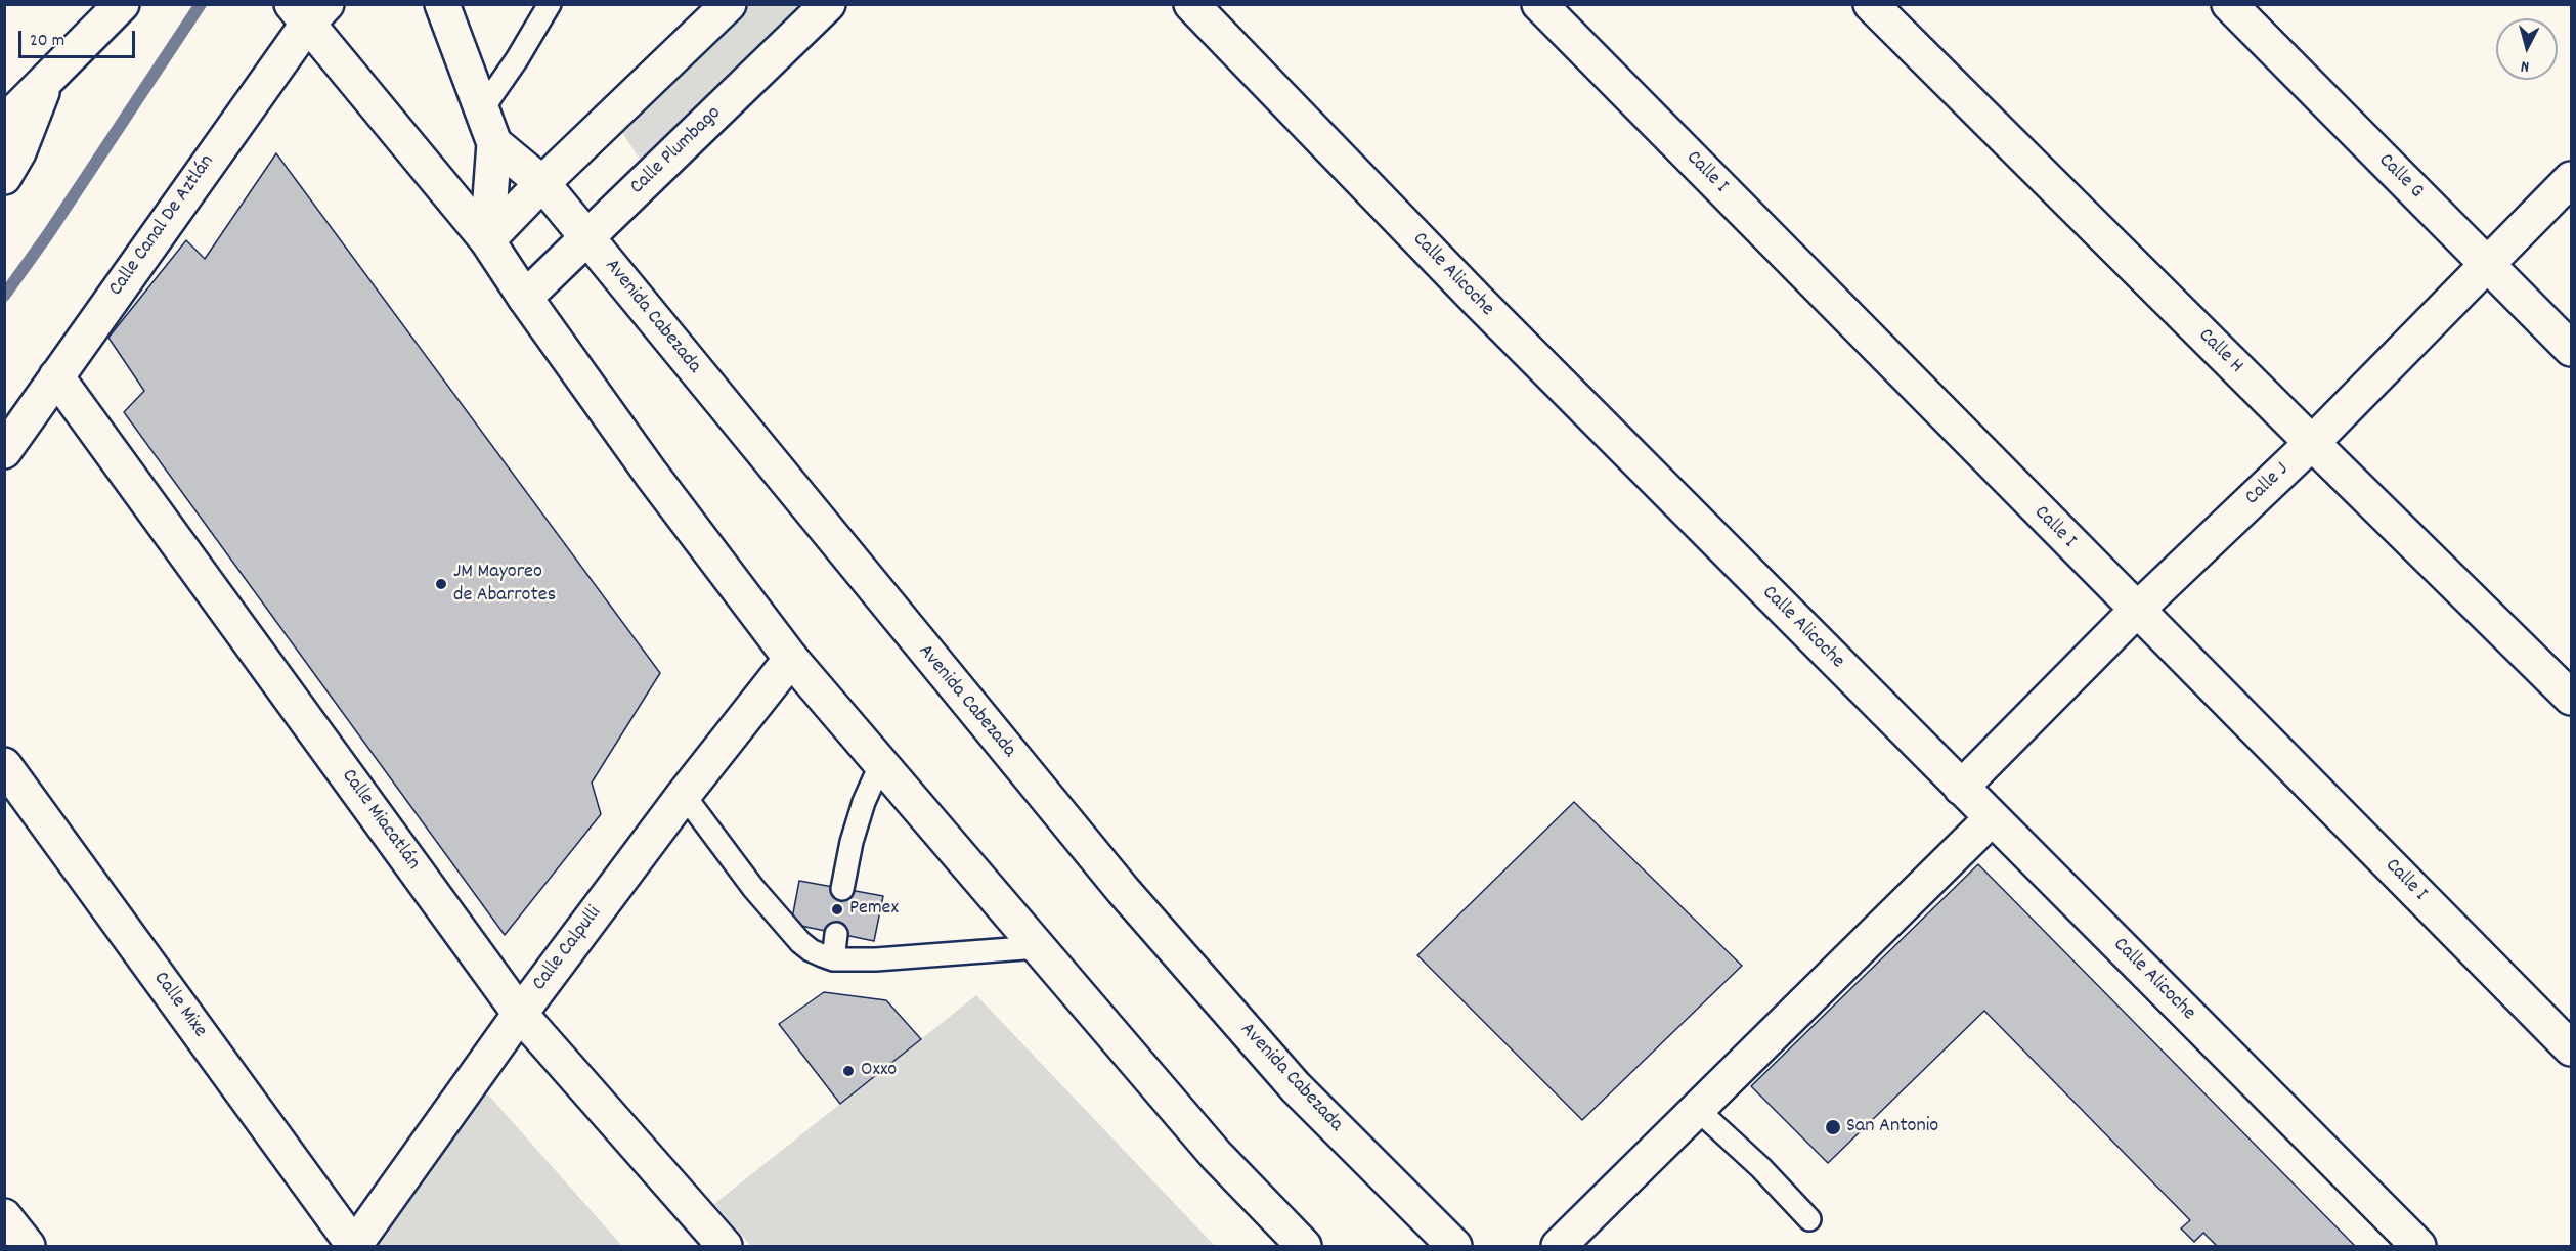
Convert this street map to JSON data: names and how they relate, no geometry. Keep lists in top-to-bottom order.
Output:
{
  "streets": {
    "street": [
      "Calle Plumbago",
      "Calle I",
      "Calle G",
      "Calle Canal De Aztlán",
      "Calle Alicoche",
      "Avenida Cabezada",
      "Calle H",
      "Calle J",
      "Calle Miacatlán",
      "Calle Calpulli",
      "Calle Mixe"
    ]
  },
  "crossings": [
    ["Calle Plumbago", "Avenida Cabezada"],
    ["Calle I", "Calle J"],
    ["Calle G", "Calle J"],
    ["Calle Canal De Aztlán", "Calle Miacatlán"],
    ["Calle Alicoche", "Calle J"],
    ["Calle H", "Calle J"],
    ["Calle Miacatlán", "Calle Calpulli"],
    ["Calle Calpulli", "Calle Mixe"]
  ],
  "places": [
    "JM Mayoreo de Abarrotes",
    "Pemex",
    "Oxxo",
    "San Antonio"
  ],
  "scale_bar": "20 m",
  "north": "bottom"
}
